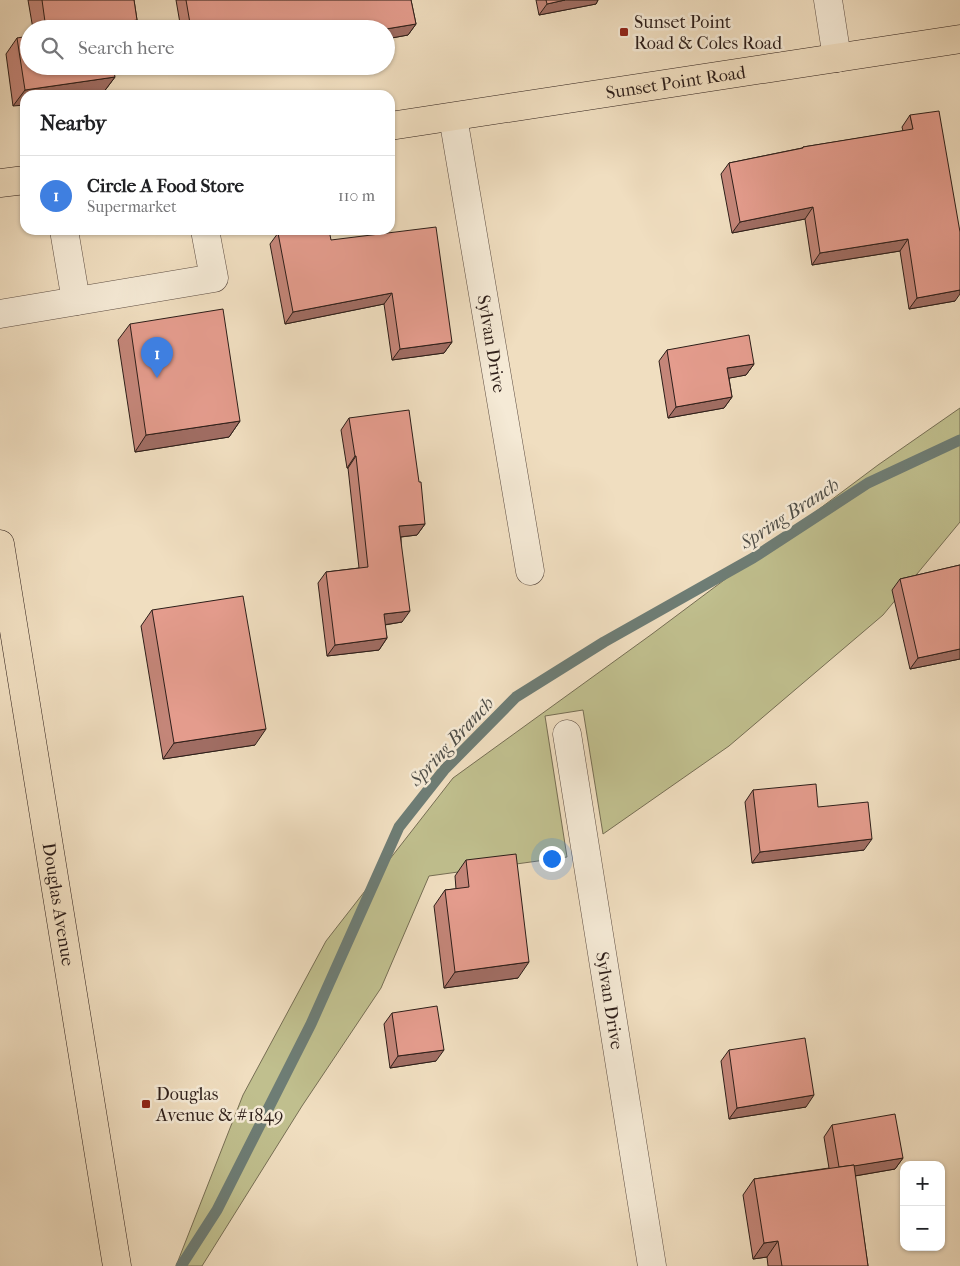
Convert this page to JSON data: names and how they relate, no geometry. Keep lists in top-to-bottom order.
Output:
{
  "streets": {
    "main road": ["Sunset Point Road", "Douglas Avenue"],
    "street": ["Sylvan Drive"]
  },
  "crossings": [
    ["Sunset Point Road", "Sylvan Drive"]
  ],
  "water": ["Spring Branch"],
  "places": {
    "transit": ["Sunset Point Road & Coles Road", "Douglas Avenue & #1849"]
  },
  "page": {
    "search": "Search here",
    "heading": "Nearby",
    "list": [
      {
        "mark": "1",
        "name": "Circle A Food Store",
        "note": "Supermarket",
        "value": "110 m"
      }
    ],
    "pins": "1",
    "map_buttons": ["+", "−"]
  }
}
